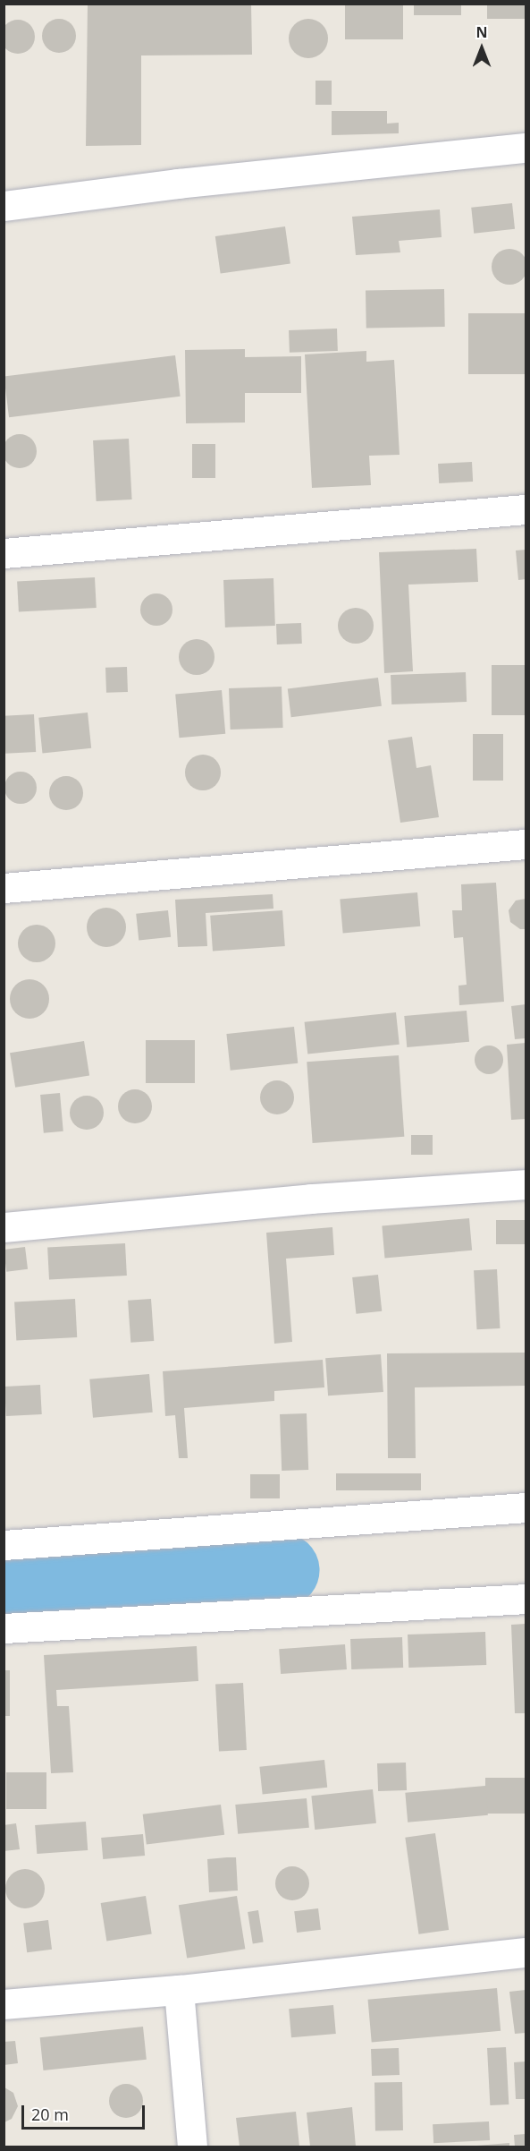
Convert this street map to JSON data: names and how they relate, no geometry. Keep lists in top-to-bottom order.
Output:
{
  "scale_bar": "20 m",
  "north": "top"
}
